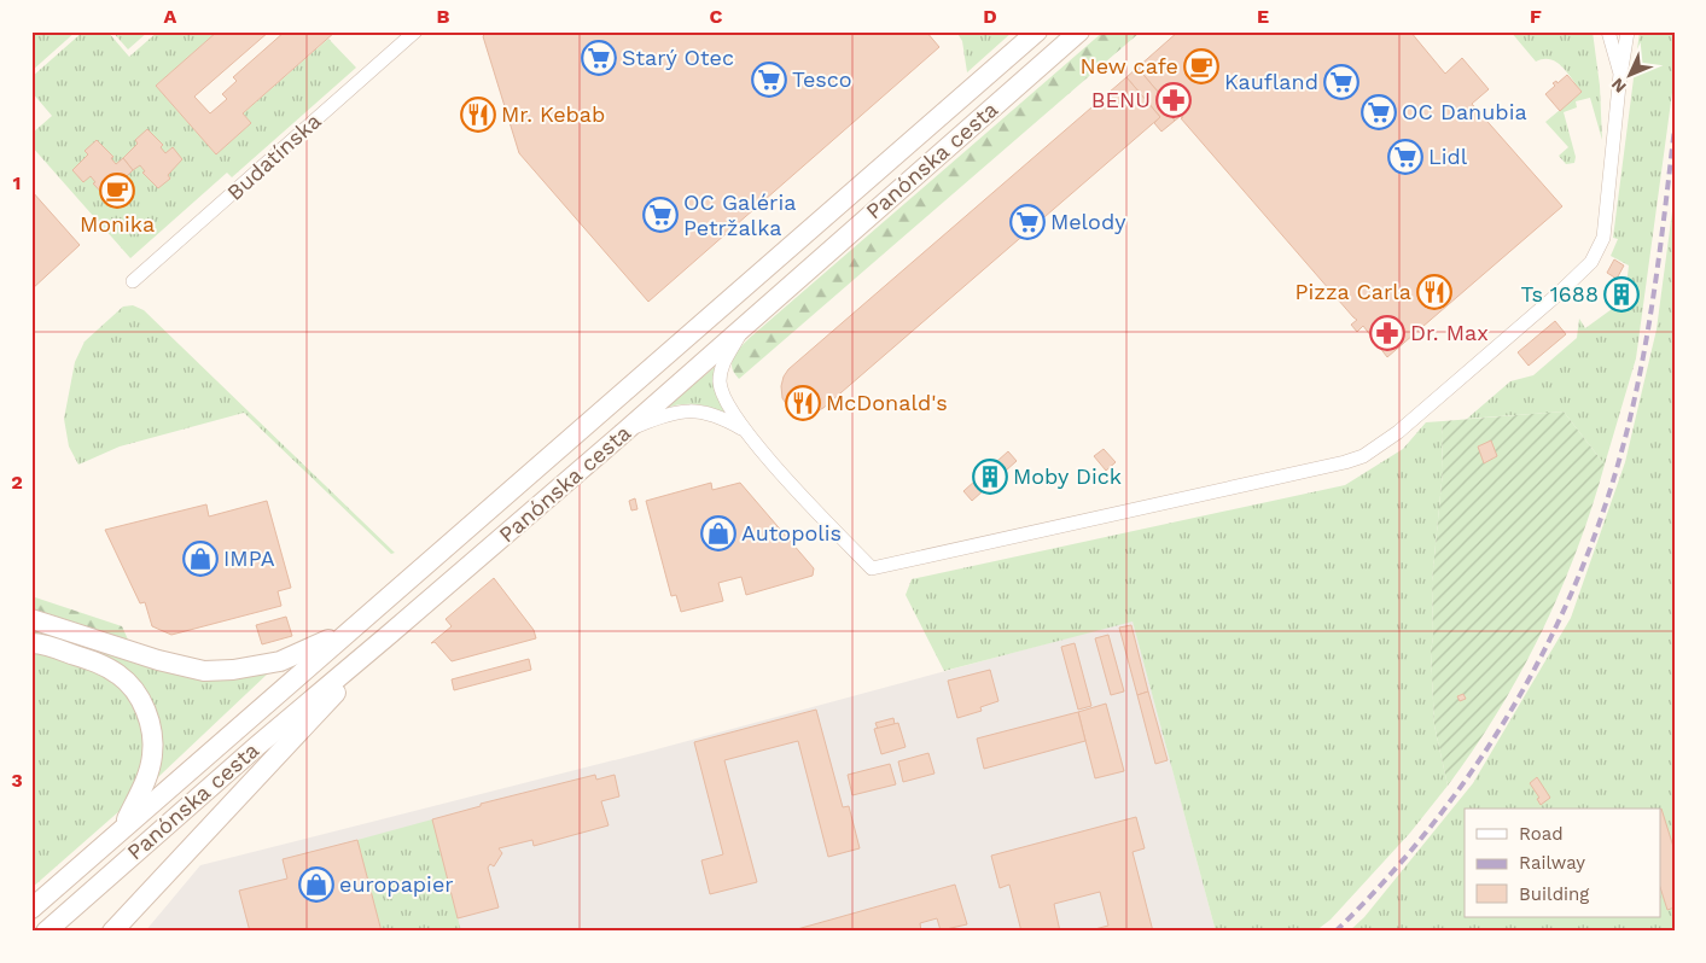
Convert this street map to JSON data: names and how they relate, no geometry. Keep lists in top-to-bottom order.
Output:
{
  "streets": {
    "main road": ["Panónska cesta"],
    "street": ["Budatínska"]
  },
  "places": {
    "supermarket": [
      "Starý Otec",
      "Tesco",
      "Kaufland",
      "OC Danubia",
      "Lidl",
      "OC Galéria Petržalka",
      "Melody"
    ],
    "cafe": ["New cafe", "Monika"],
    "pharmacy": ["BENU", "Dr. Max"],
    "restaurant": ["Mr. Kebab", "Pizza Carla", "McDonald's"],
    "building": ["Ts 1688", "Moby Dick"],
    "shop": ["Autopolis", "IMPA", "europapier"]
  },
  "legend": ["Road", "Railway", "Building"],
  "north": "bottom left",
  "grid": {
    "columns": [
      "A",
      "B",
      "C",
      "D",
      "E",
      "F"
    ],
    "rows": ["1", "2", "3"]
  }
}
